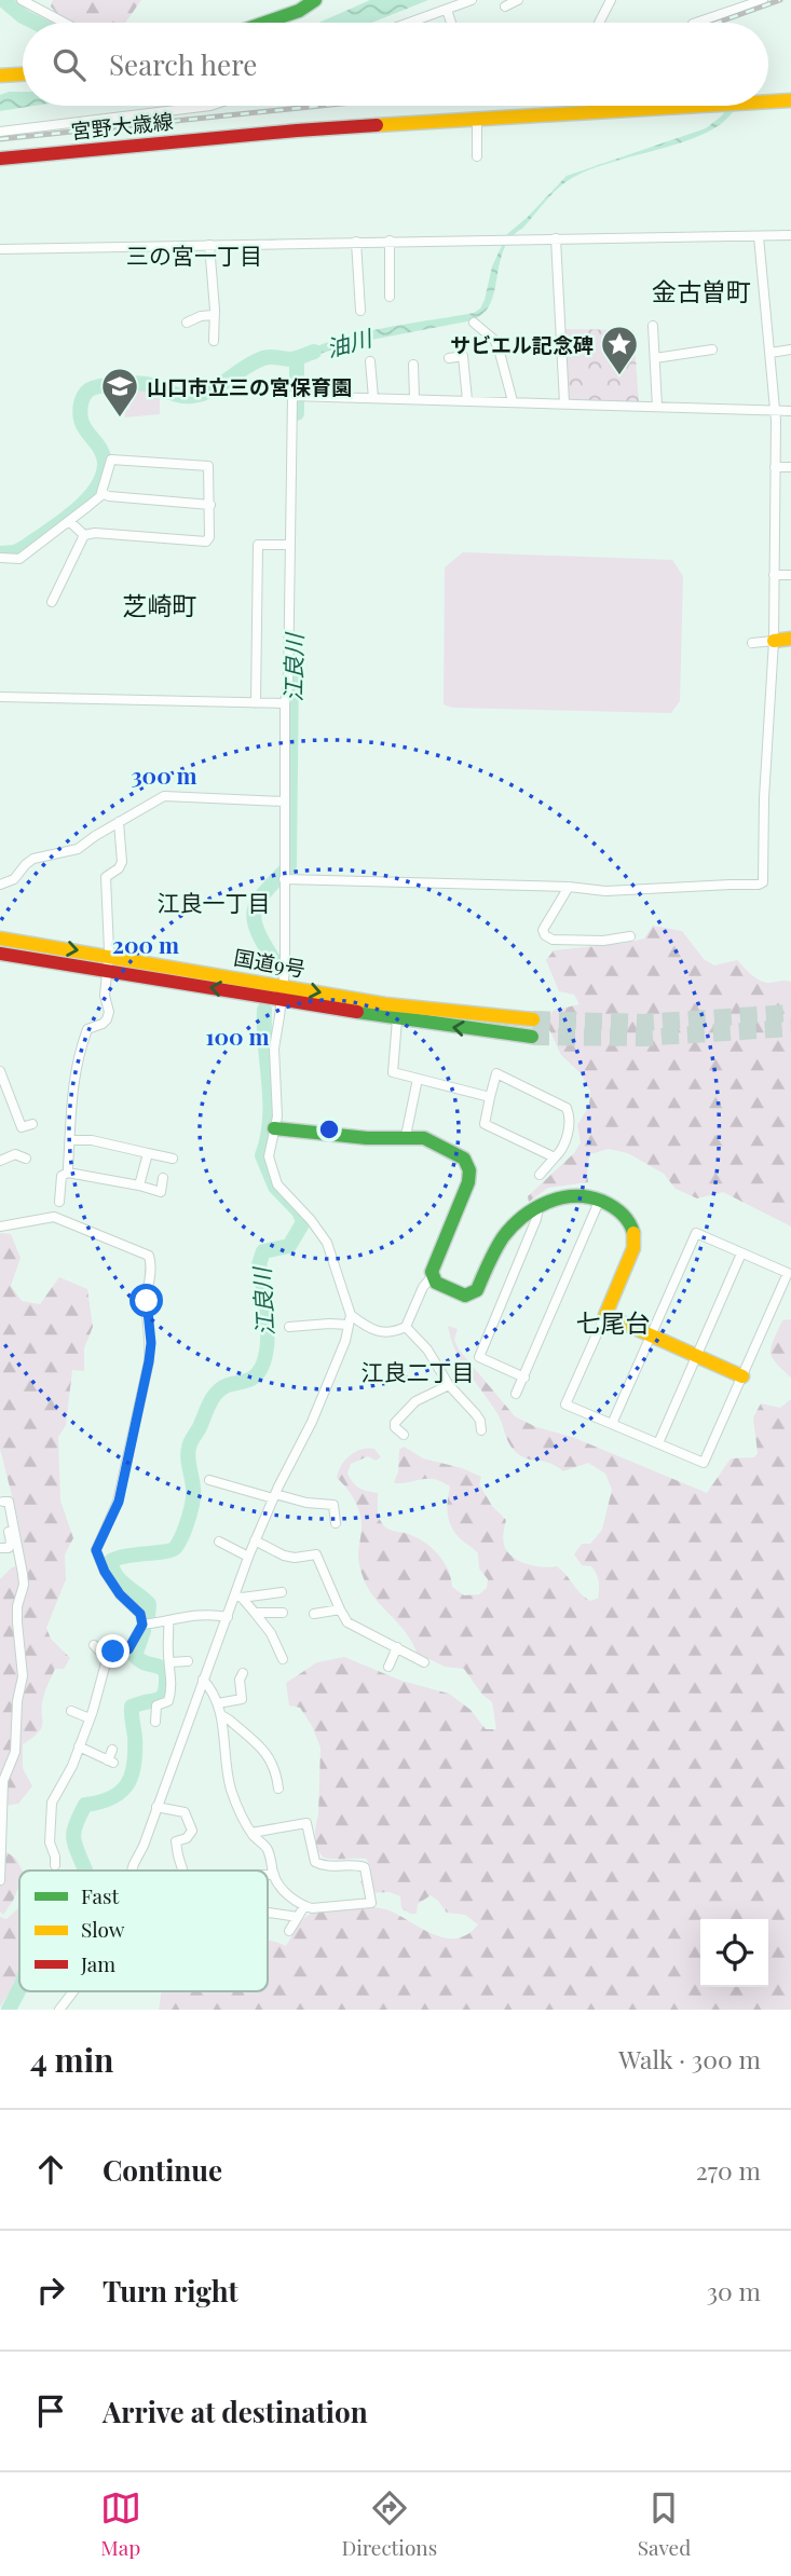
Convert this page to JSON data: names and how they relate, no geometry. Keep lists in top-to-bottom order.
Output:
{
  "streets": {
    "main road": ["宮野大歳線", "国道9号"]
  },
  "districts": [
    "三の宮一丁目",
    "金古曽町",
    "芝崎町",
    "江良一丁目",
    "七尾台",
    "江良二丁目"
  ],
  "water": ["油川", "江良川"],
  "places": {
    "place": ["サビエル記念碑"],
    "school or university": ["山口市立三の宮保育園"]
  },
  "legend": ["Fast", "Slow", "Jam"],
  "page": {
    "search": "Search here",
    "heading": ["4 min", "Walk · 300 m"],
    "list": [
      ["Continue", "270 m"],
      ["Turn right", "30 m"],
      "Arrive at destination"
    ],
    "nav": ["Map", "Directions", "Saved"]
  },
  "rings": ["300 m", "200 m", "100 m"]
}
